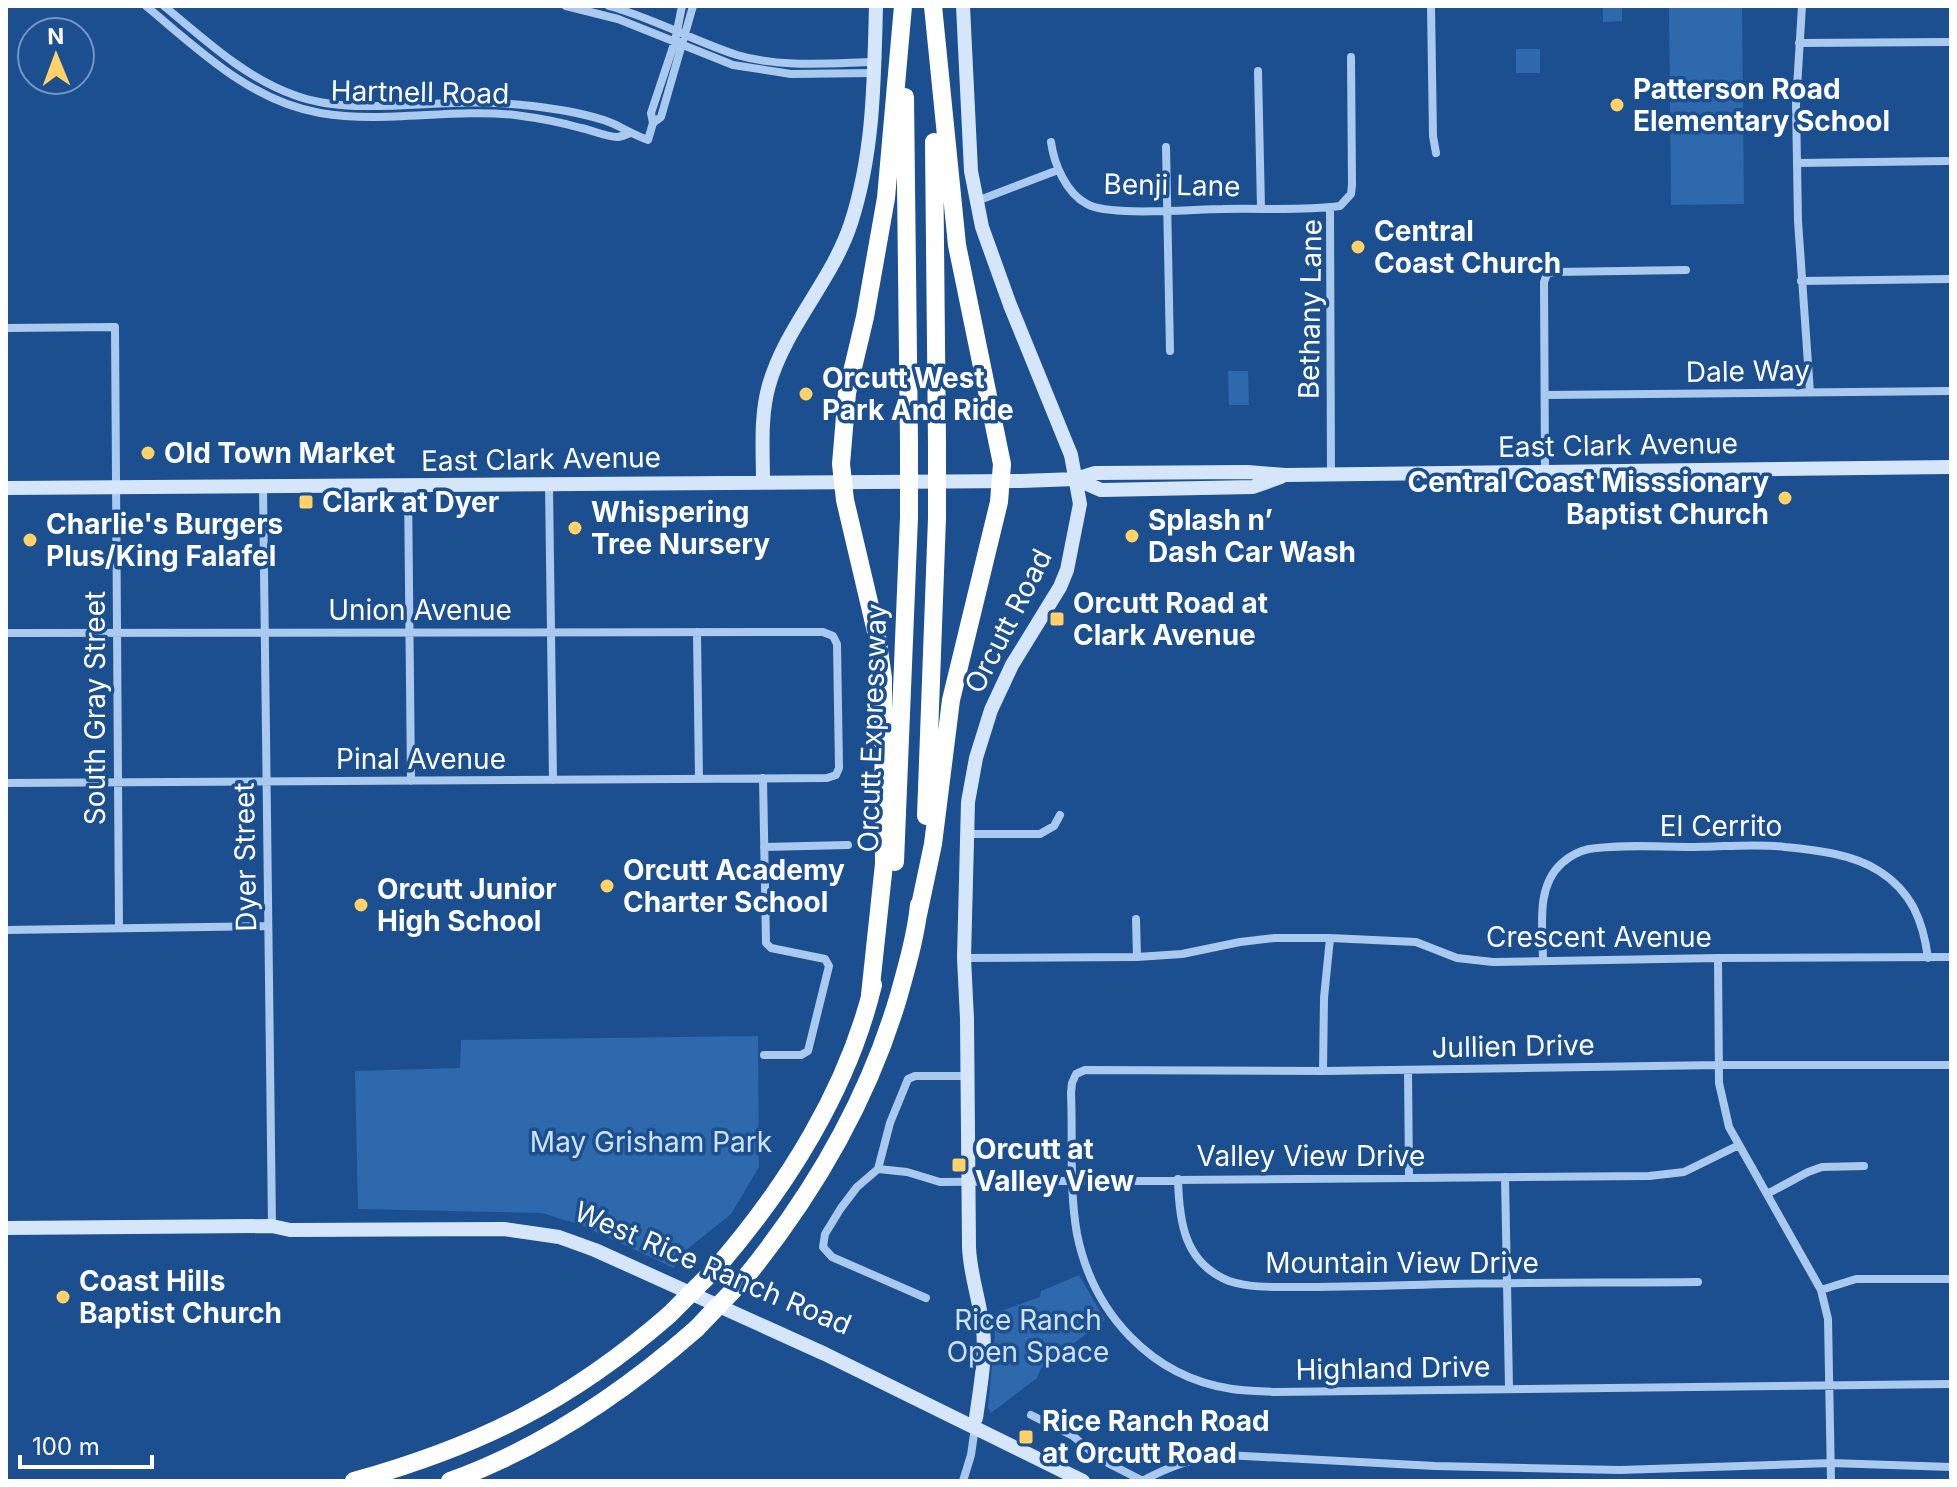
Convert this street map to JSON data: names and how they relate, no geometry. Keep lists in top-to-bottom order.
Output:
{
  "streets": {
    "highway": ["Orcutt Expressway"],
    "main road": ["East Clark Avenue", "Orcutt Road", "West Rice Ranch Road"],
    "street": [
      "Hartnell Road",
      "Benji Lane",
      "Bethany Lane",
      "Dale Way",
      "Union Avenue",
      "South Gray Street",
      "Pinal Avenue",
      "El Cerrito",
      "Dyer Street",
      "Crescent Avenue",
      "Jullien Drive",
      "Valley View Drive",
      "Mountain View Drive",
      "Highland Drive"
    ]
  },
  "crossings": [
    ["Benji Lane", "Bethany Lane"],
    ["Bethany Lane", "East Clark Avenue"],
    ["East Clark Avenue", "Orcutt Road"],
    ["East Clark Avenue", "South Gray Street"],
    ["East Clark Avenue", "Dyer Street"],
    ["Union Avenue", "South Gray Street"],
    ["Union Avenue", "Pinal Avenue"],
    ["Union Avenue", "Dyer Street"],
    ["Orcutt Road", "Crescent Avenue"],
    ["Orcutt Road", "Valley View Drive"],
    ["Orcutt Road", "West Rice Ranch Road"],
    ["South Gray Street", "Pinal Avenue"],
    ["Pinal Avenue", "Dyer Street"],
    ["El Cerrito", "Crescent Avenue"],
    ["Dyer Street", "West Rice Ranch Road"],
    ["Jullien Drive", "Highland Drive"],
    ["Valley View Drive", "Mountain View Drive"],
    ["Valley View Drive", "Highland Drive"]
  ],
  "parks": ["May Grisham Park", "Rice Ranch Open Space"],
  "places": {
    "other": [
      "Patterson Road Elementary School",
      "Central Coast Church",
      "Orcutt West Park And Ride",
      "Old Town Market",
      "Central Coast Misssionary Baptist Church",
      "Whispering Tree Nursery",
      "Splash n’ Dash Car Wash",
      "Charlie's Burgers Plus/King Falafel",
      "Orcutt Academy Charter School",
      "Orcutt Junior High School",
      "Coast Hills Baptist Church"
    ],
    "transit": [
      "Clark at Dyer",
      "Orcutt Road at Clark Avenue",
      "Orcutt at Valley View",
      "Rice Ranch Road at Orcutt Road"
    ]
  },
  "scale_bar": "100 m",
  "north": "top"
}
